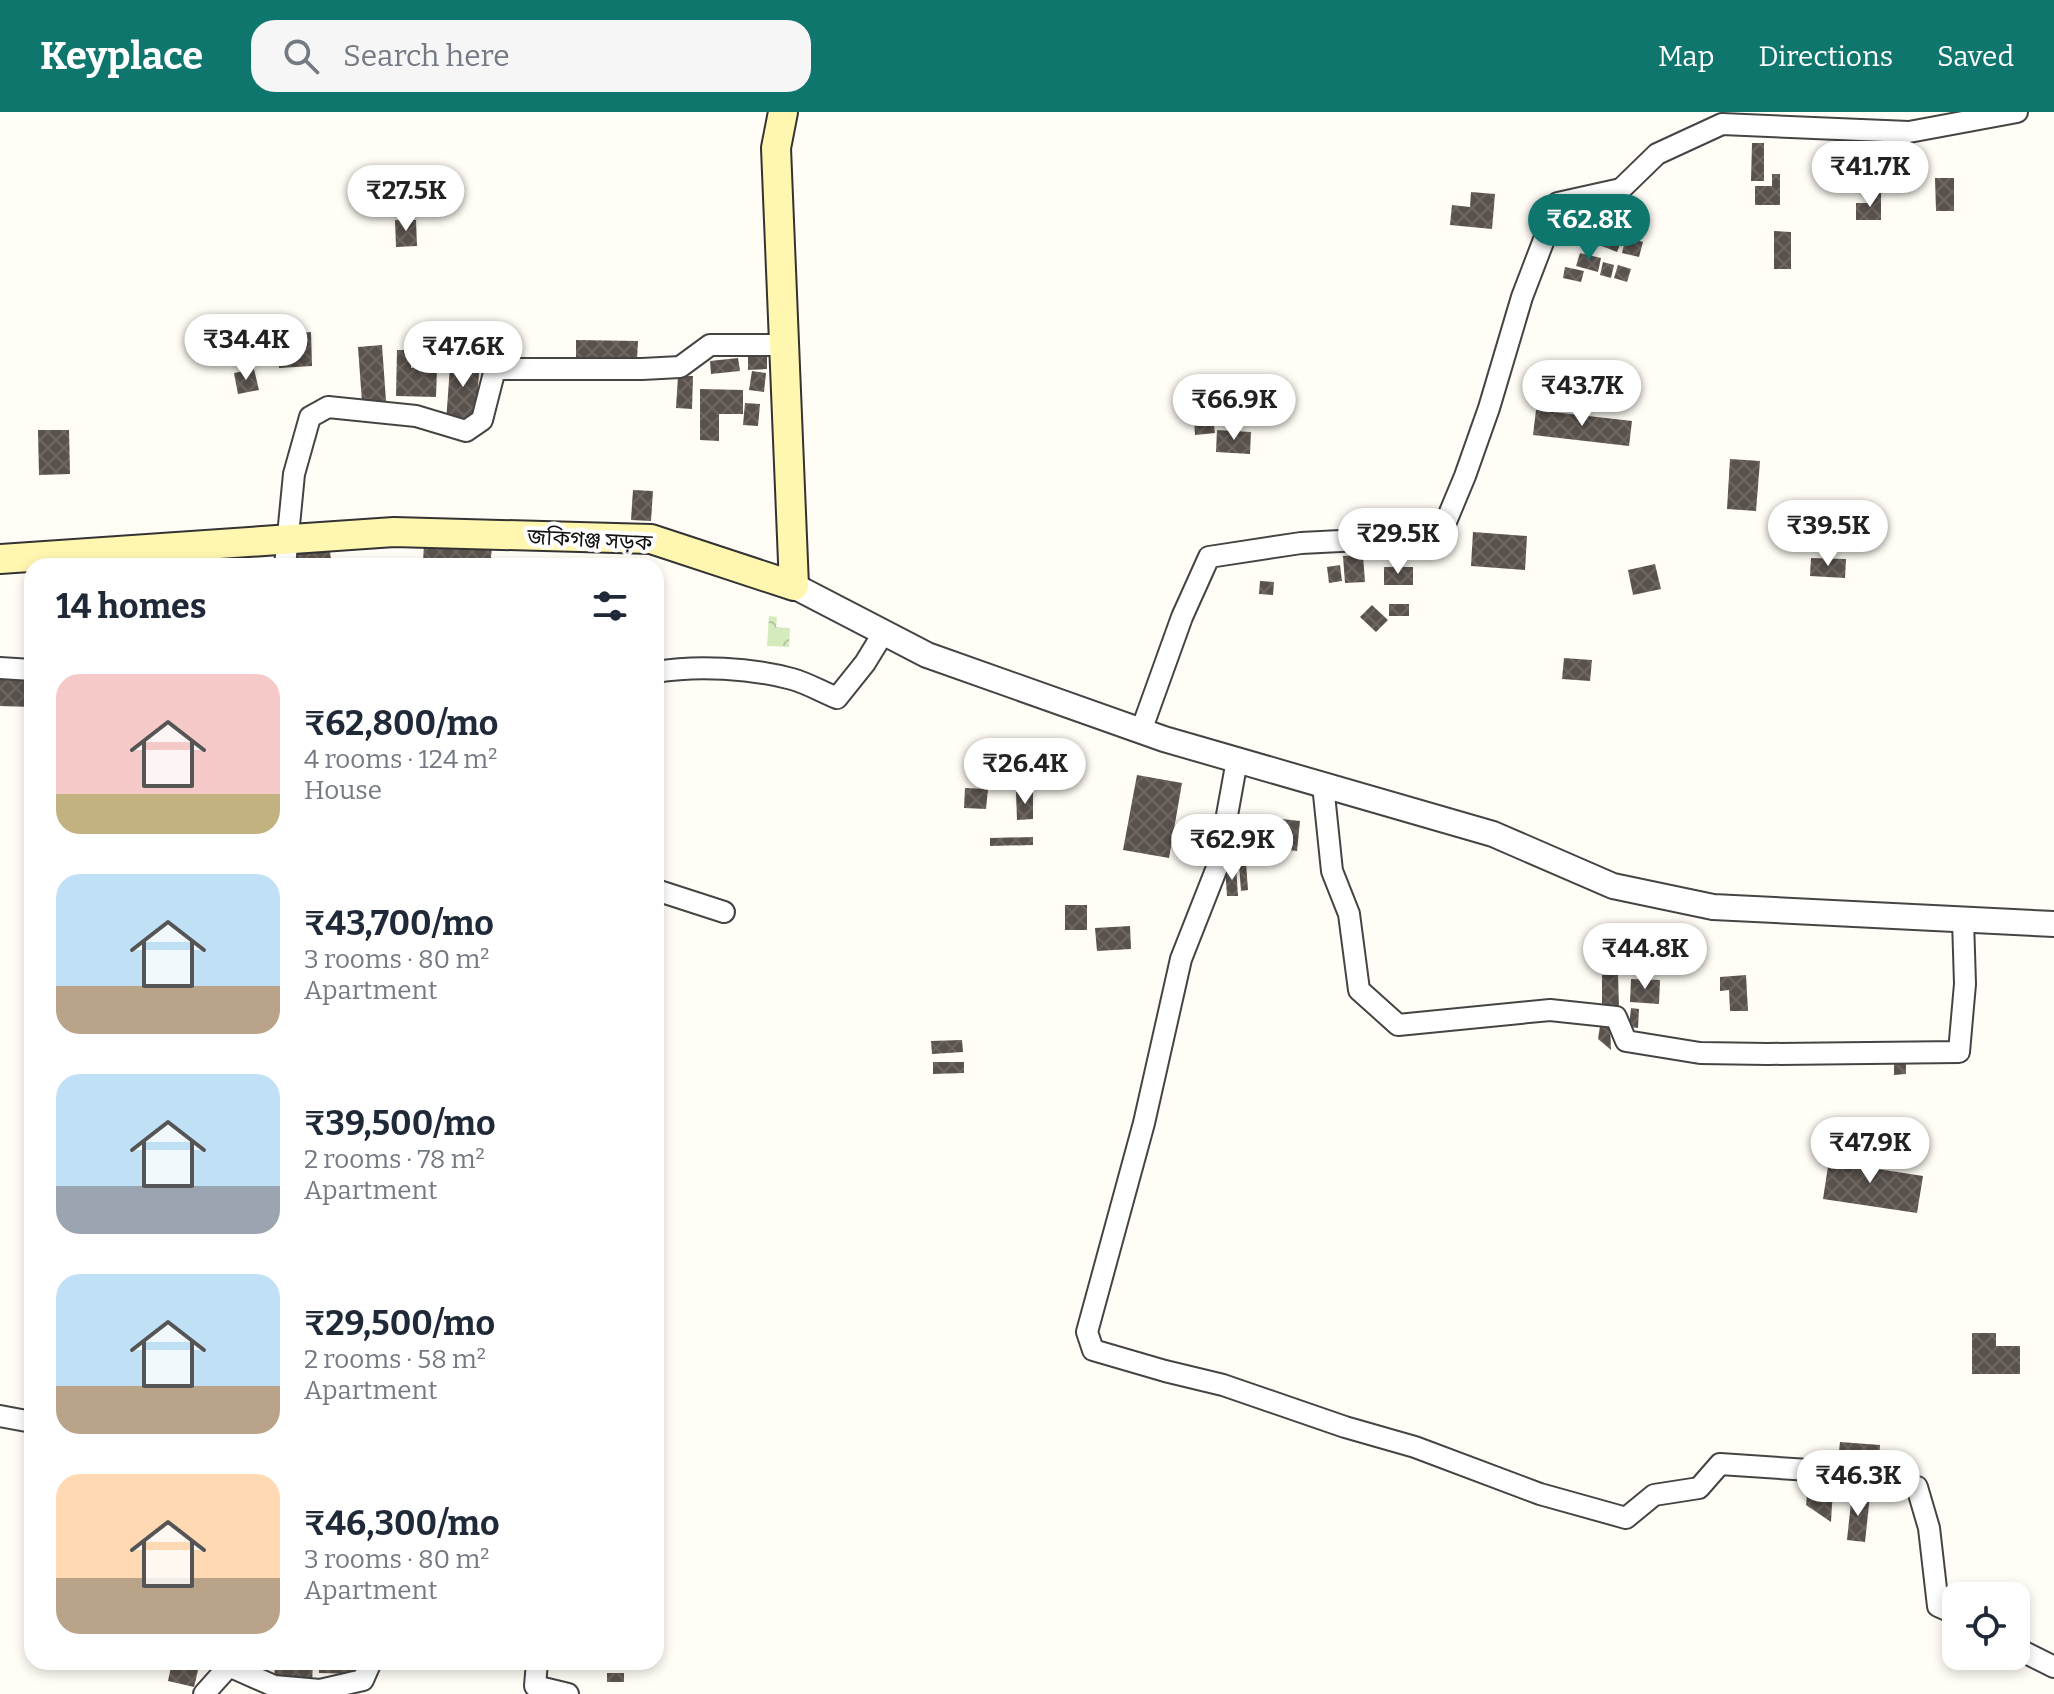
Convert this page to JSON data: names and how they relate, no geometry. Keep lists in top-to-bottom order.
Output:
{
  "streets": {
    "main road": ["জকিগঞ্জ সড়ক"]
  },
  "page": {
    "header": "Keyplace",
    "search": "Search here",
    "nav": ["Map", "Directions", "Saved"],
    "price": [
      "₹41.7K",
      "₹27.5K",
      "₹62.8K",
      "₹34.4K",
      "₹47.6K",
      "₹43.7K",
      "₹66.9K",
      "₹39.5K",
      "₹29.5K",
      "₹26.4K",
      "₹62.9K",
      "₹44.8K",
      "₹47.9K",
      "₹46.3K"
    ],
    "heading": "14 homes",
    "list": [
      {
        "name": "₹62,800/mo",
        "note": "4 rooms · 124 m² · House"
      },
      {
        "name": "₹43,700/mo",
        "note": "3 rooms · 80 m² · Apartment"
      },
      {
        "name": "₹39,500/mo",
        "note": "2 rooms · 78 m² · Apartment"
      },
      {
        "name": "₹29,500/mo",
        "note": "2 rooms · 58 m² · Apartment"
      },
      {
        "name": "₹46,300/mo",
        "note": "3 rooms · 80 m² · Apartment"
      }
    ]
  }
}
